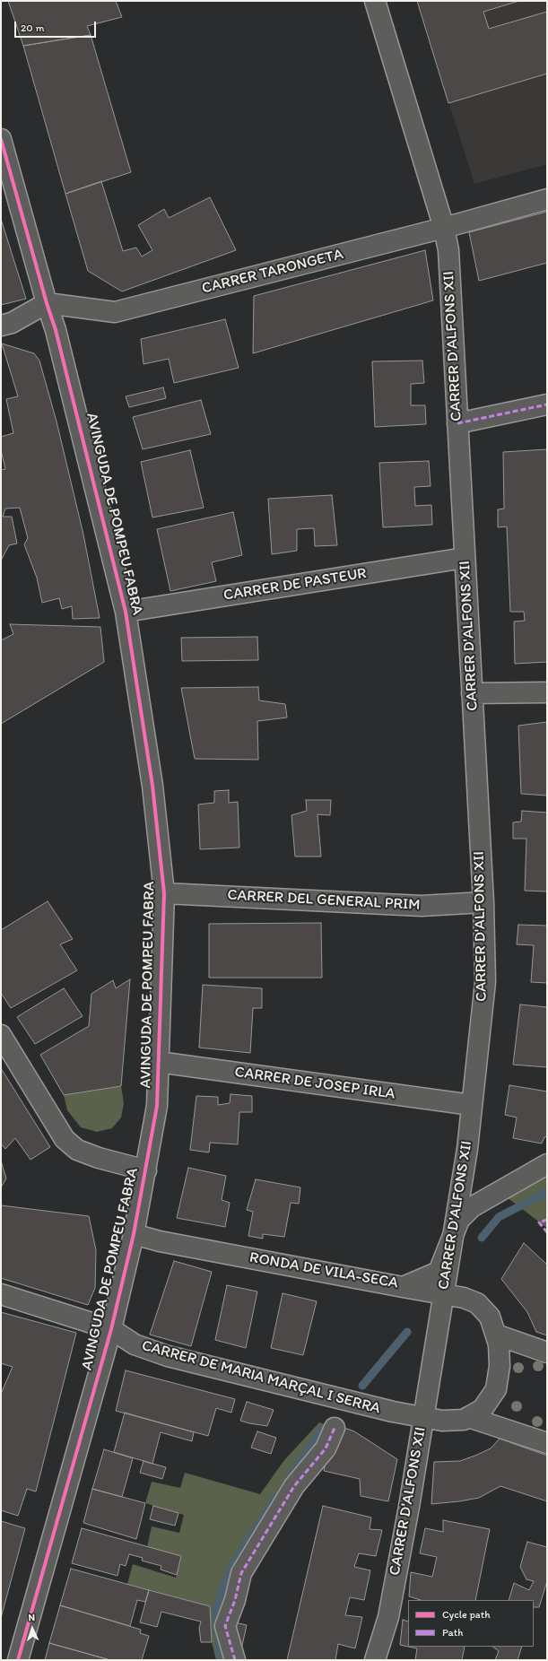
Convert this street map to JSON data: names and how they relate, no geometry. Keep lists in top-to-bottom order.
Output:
{
  "streets": {
    "street": [
      "CARRER TARONGETA",
      "CARRER D'ALFONS XII",
      "AVINGUDA DE POMPEU FABRA",
      "CARRER DE PASTEUR",
      "CARRER DEL GENERAL PRIM",
      "CARRER DE JOSEP IRLA",
      "RONDA DE VILA-SECA",
      "CARRER DE MARIA MARÇAL I SERRA"
    ]
  },
  "crossings": [
    ["CARRER TARONGETA", "CARRER D'ALFONS XII"],
    ["CARRER TARONGETA", "AVINGUDA DE POMPEU FABRA"],
    ["CARRER D'ALFONS XII", "CARRER DE PASTEUR"],
    ["CARRER D'ALFONS XII", "CARRER DEL GENERAL PRIM"],
    ["CARRER D'ALFONS XII", "CARRER DE JOSEP IRLA"],
    ["CARRER D'ALFONS XII", "RONDA DE VILA-SECA"],
    ["CARRER D'ALFONS XII", "CARRER DE MARIA MARÇAL I SERRA"],
    ["AVINGUDA DE POMPEU FABRA", "CARRER DE PASTEUR"],
    ["AVINGUDA DE POMPEU FABRA", "CARRER DEL GENERAL PRIM"],
    ["AVINGUDA DE POMPEU FABRA", "CARRER DE JOSEP IRLA"],
    ["AVINGUDA DE POMPEU FABRA", "RONDA DE VILA-SECA"],
    ["AVINGUDA DE POMPEU FABRA", "CARRER DE MARIA MARÇAL I SERRA"]
  ],
  "legend": ["Cycle path", "Path"],
  "scale_bar": "20 m",
  "north": "top"
}
